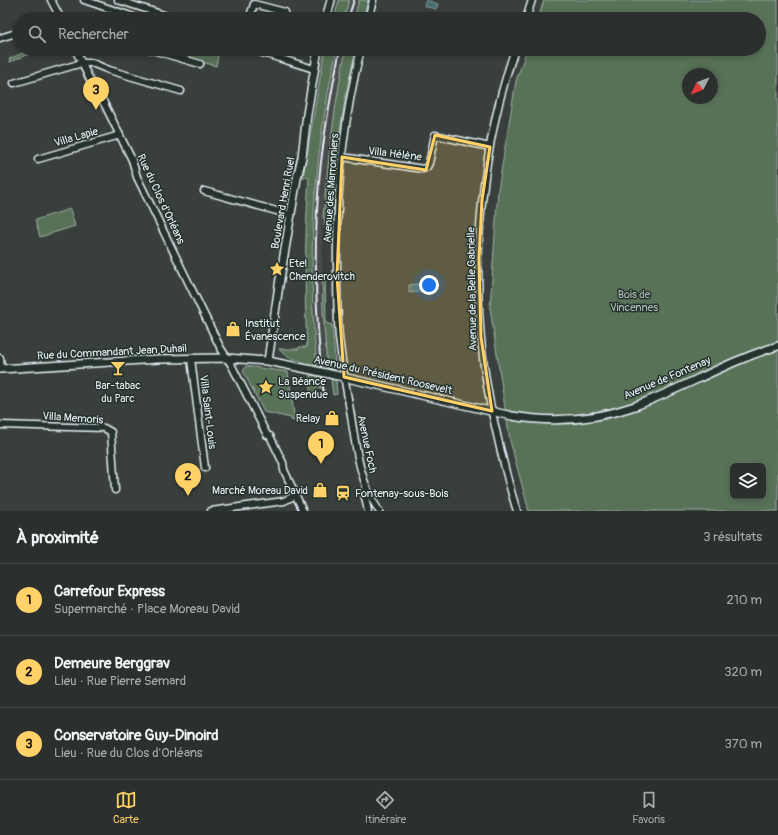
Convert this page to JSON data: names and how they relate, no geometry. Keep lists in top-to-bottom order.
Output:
{
  "streets": {
    "street": [
      "Villa Lapie",
      "Villa Hélène",
      "Avenue des Marronniers",
      "Rue du Clos d'Orléans",
      "Boulevard Henri Ruel",
      "Avenue de la Belle Gabrielle",
      "Rue du Commandant Jean Duhail",
      "Avenue du Président Roosevelt",
      "Avenue de Fontenay",
      "Villa Saint-Louis",
      "Villa Memoris",
      "Avenue Foch"
    ]
  },
  "crossings": [
    ["Villa Lapie", "Rue du Clos d'Orléans"],
    ["Villa Hélène", "Avenue des Marronniers"],
    ["Villa Hélène", "Avenue de la Belle Gabrielle"],
    ["Avenue des Marronniers", "Avenue du Président Roosevelt"],
    ["Avenue des Marronniers", "Avenue Foch"],
    ["Rue du Clos d'Orléans", "Rue du Commandant Jean Duhail"],
    ["Boulevard Henri Ruel", "Rue du Commandant Jean Duhail"],
    ["Boulevard Henri Ruel", "Avenue du Président Roosevelt"],
    ["Avenue de la Belle Gabrielle", "Avenue du Président Roosevelt"],
    ["Avenue de la Belle Gabrielle", "Avenue de Fontenay"],
    ["Rue du Commandant Jean Duhail", "Avenue du Président Roosevelt"],
    ["Rue du Commandant Jean Duhail", "Villa Saint-Louis"],
    ["Avenue du Président Roosevelt", "Avenue de Fontenay"],
    ["Avenue du Président Roosevelt", "Avenue Foch"]
  ],
  "parks": ["Bois de Vincennes"],
  "places": {
    "place": ["Etel Chenderovitch", "La Béance Suspendue"],
    "shop": ["Institut Évanescence", "Relay", "Marché Moreau David"],
    "bar": ["Bar-tabac du Parc"],
    "station": ["Fontenay-sous-Bois"]
  },
  "north": "bottom left",
  "page": {
    "search": "Rechercher",
    "pins": ["3", "1", "2"],
    "heading": ["À proximité", "3 résultats"],
    "list": [
      {
        "mark": "1",
        "name": "Carrefour Express",
        "note": "Supermarché · Place Moreau David",
        "value": "210 m"
      },
      {
        "mark": "2",
        "name": "Demeure Berggrav",
        "note": "Lieu · Rue Pierre Semard",
        "value": "320 m"
      },
      {
        "mark": "3",
        "name": "Conservatoire Guy-Dinoird",
        "note": "Lieu · Rue du Clos d'Orléans",
        "value": "370 m"
      }
    ],
    "nav": ["Carte", "Itinéraire", "Favoris"]
  }
}
